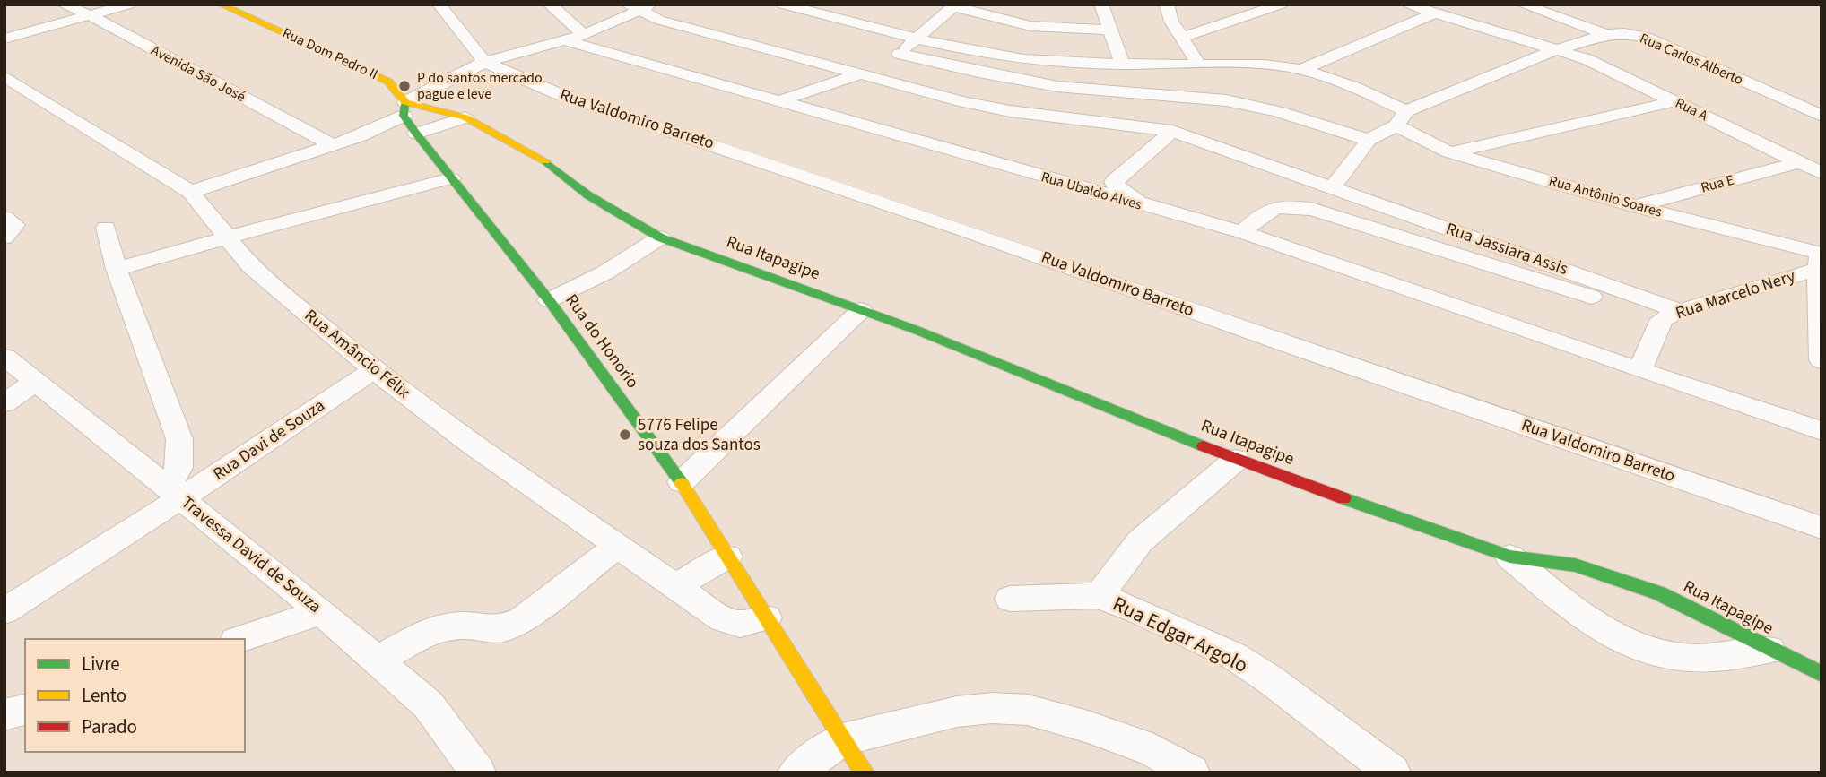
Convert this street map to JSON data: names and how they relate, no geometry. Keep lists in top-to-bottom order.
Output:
{
  "streets": {
    "street": [
      "Rua Dom Pedro II",
      "Rua Carlos Alberto",
      "Avenida São José",
      "Rua A",
      "Rua Valdomiro Barreto",
      "Rua E",
      "Rua Ubaldo Alves",
      "Rua Antônio Soares",
      "Rua Jassiara Assis",
      "Rua Itapagipe",
      "Rua Marcelo Nery",
      "Rua do Honorio",
      "Rua Amâncio Félix",
      "Rua Davi de Souza",
      "Travessa David de Souza",
      "Rua Edgar Argolo"
    ]
  },
  "crossings": [
    ["Rua Dom Pedro II", "Rua do Honorio"],
    ["Rua A", "Rua E"],
    ["Rua E", "Rua Antônio Soares"],
    ["Rua Ubaldo Alves", "Rua Marcelo Nery"],
    ["Rua Antônio Soares", "Rua Marcelo Nery"],
    ["Rua Jassiara Assis", "Rua Marcelo Nery"],
    ["Rua do Honorio", "Rua Amâncio Félix"],
    ["Rua Amâncio Félix", "Rua Davi de Souza"],
    ["Rua Davi de Souza", "Travessa David de Souza"]
  ],
  "places": ["P do santos mercado pague e leve", "5776 Felipe souza dos Santos"],
  "legend": ["Livre", "Lento", "Parado"]
}
